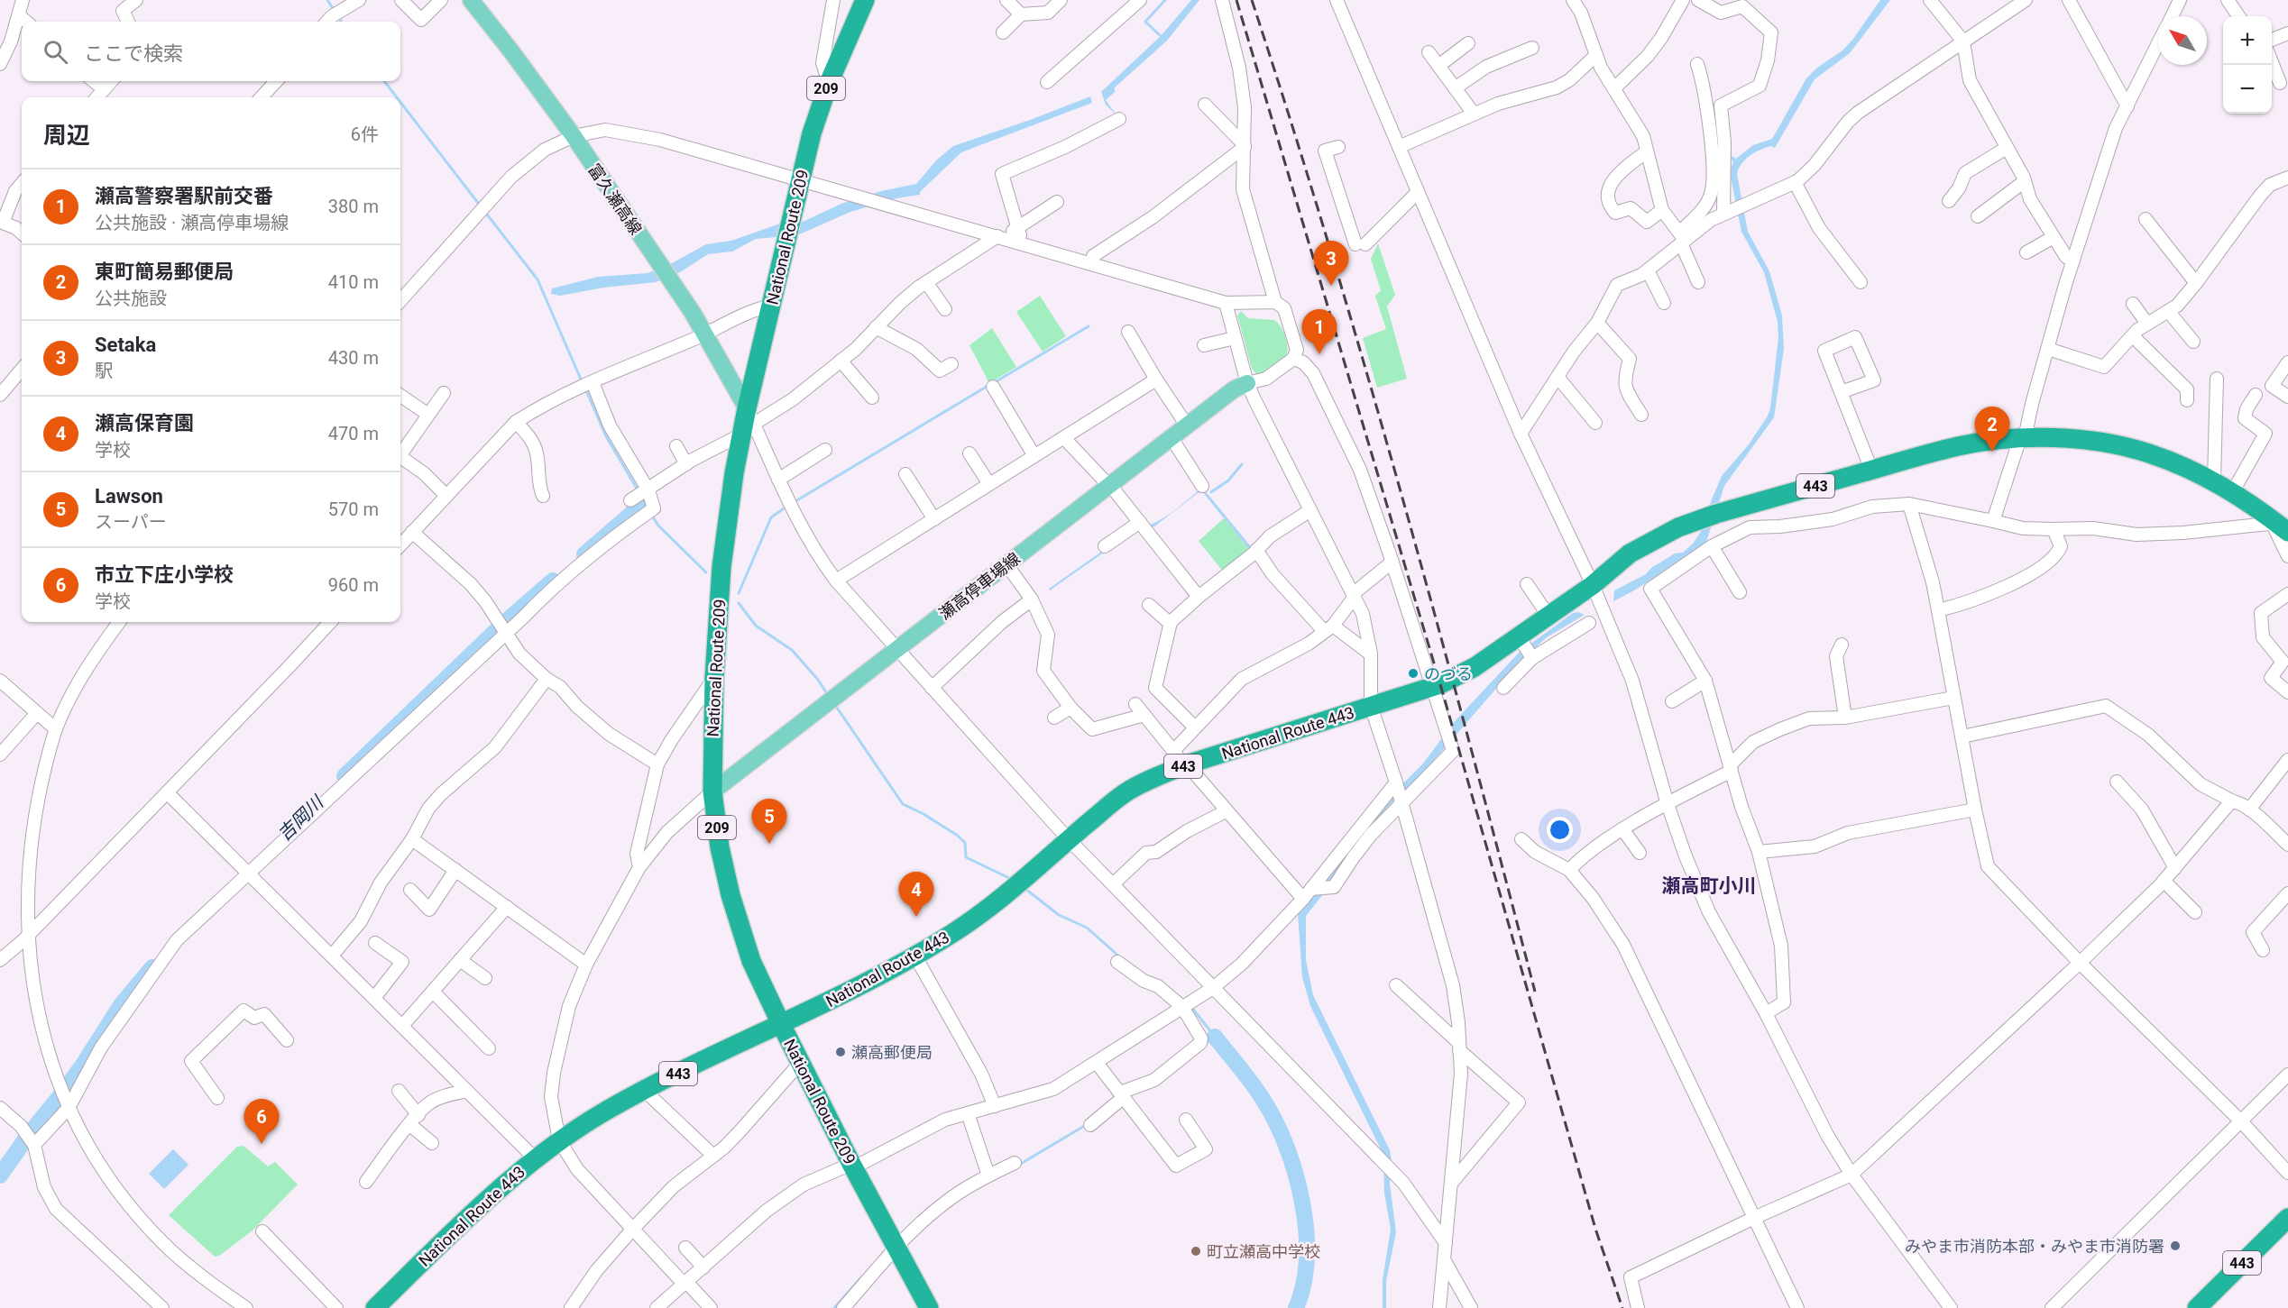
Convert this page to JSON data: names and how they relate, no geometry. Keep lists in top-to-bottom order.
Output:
{
  "streets": {
    "highway": [
      "209",
      "National Route 209",
      "443",
      "National Route 443"
    ],
    "main road": ["富久瀬高線", "瀬高停車場線"]
  },
  "crossings": [
    ["富久瀬高線", "National Route 209"],
    ["National Route 209", "瀬高停車場線"],
    ["National Route 209", "National Route 443"]
  ],
  "districts": ["瀬高町小川"],
  "water": ["吉岡川"],
  "places": [
    "のづる",
    "瀬高郵便局",
    "みやま市消防本部・みやま市消防署",
    "町立瀬高中学校"
  ],
  "north": "top left",
  "page": {
    "map_buttons": ["+", "−"],
    "search": "ここで検索",
    "heading": ["周辺", "6件"],
    "list": [
      {
        "mark": "1",
        "name": "瀬高警察署駅前交番",
        "note": "公共施設 · 瀬高停車場線",
        "value": "380 m"
      },
      {
        "mark": "2",
        "name": "東町簡易郵便局",
        "note": "公共施設",
        "value": "410 m"
      },
      {
        "mark": "3",
        "name": "Setaka",
        "note": "駅",
        "value": "430 m"
      },
      {
        "mark": "4",
        "name": "瀬高保育園",
        "note": "学校",
        "value": "470 m"
      },
      {
        "mark": "5",
        "name": "Lawson",
        "note": "スーパー",
        "value": "570 m"
      },
      {
        "mark": "6",
        "name": "市立下庄小学校",
        "note": "学校",
        "value": "960 m"
      }
    ],
    "pins": [
      "3",
      "1",
      "2",
      "5",
      "4",
      "6"
    ]
  }
}
